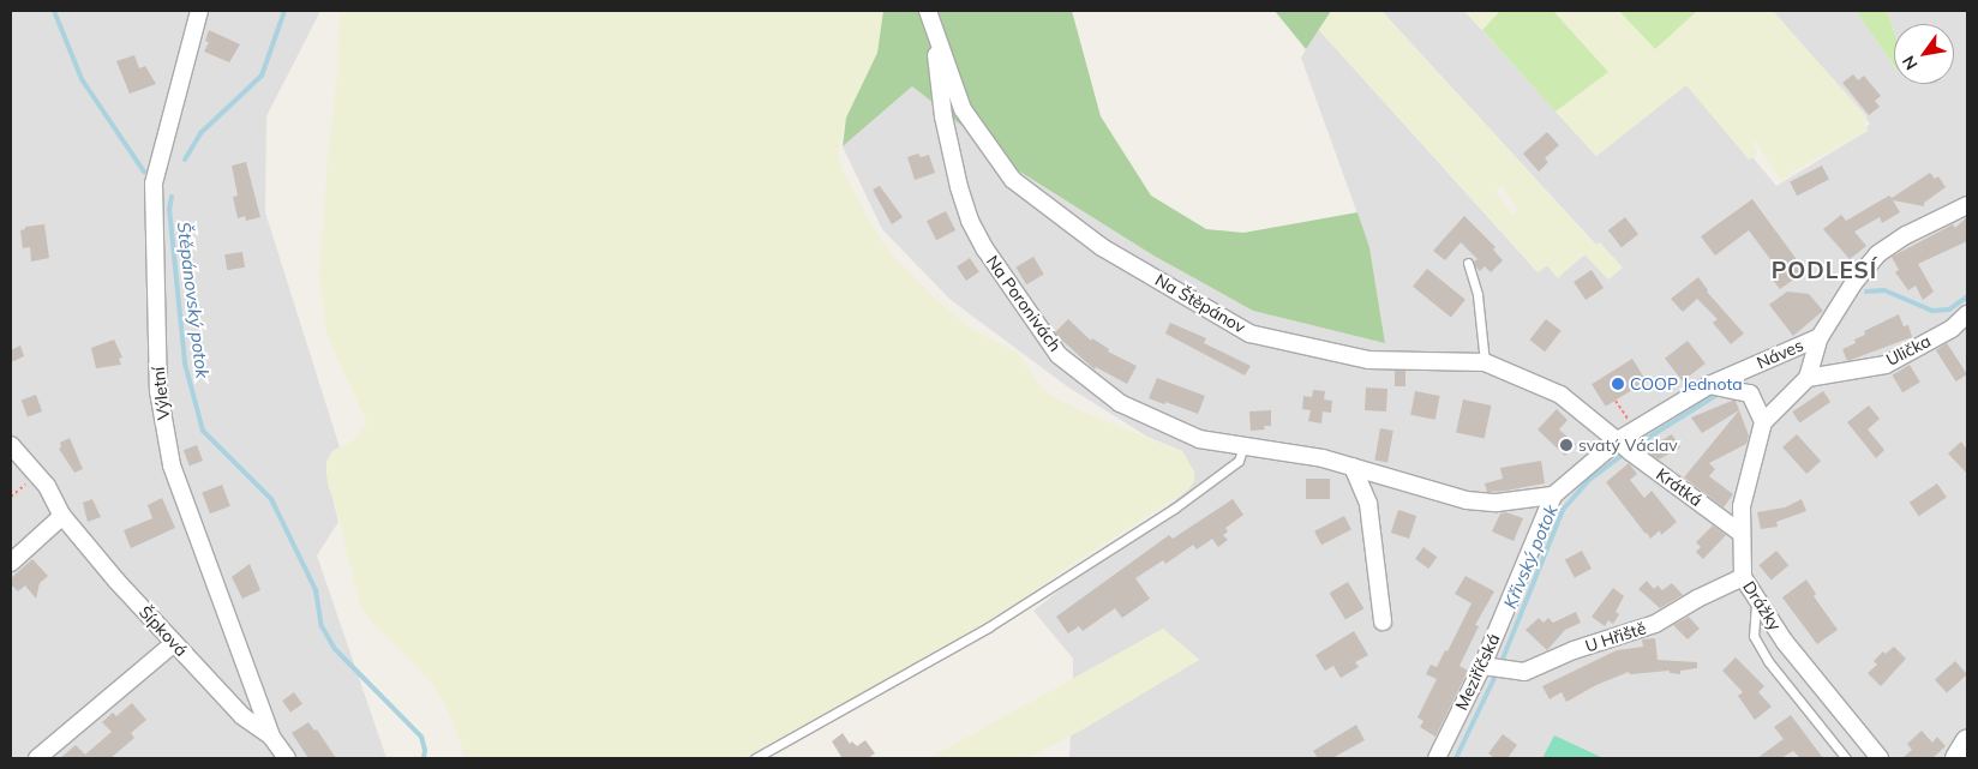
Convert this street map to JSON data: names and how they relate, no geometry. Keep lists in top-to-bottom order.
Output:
{
  "streets": {
    "street": [
      "Na Poronivách",
      "Na Štěpánov",
      "Ulička",
      "Náves",
      "Výletní",
      "Krátká",
      "Drážky",
      "Šípková",
      "U Hřiště",
      "Meziříčská"
    ]
  },
  "crossings": [
    ["Na Poronivách", "Na Štěpánov"],
    ["Na Poronivách", "Meziříčská"],
    ["Na Štěpánov", "Krátká"],
    ["Na Štěpánov", "Meziříčská"],
    ["Ulička", "Náves"],
    ["Náves", "Drážky"],
    ["Náves", "Meziříčská"],
    ["Výletní", "Šípková"],
    ["Krátká", "Drážky"],
    ["Krátká", "Meziříčská"],
    ["Drážky", "U Hřiště"],
    ["U Hřiště", "Meziříčská"]
  ],
  "districts": ["PODLESÍ"],
  "water": ["Štěpánovský potok", "Křivský potok"],
  "places": ["COOP Jednota", "svatý Václav"],
  "north": "bottom left"
}
